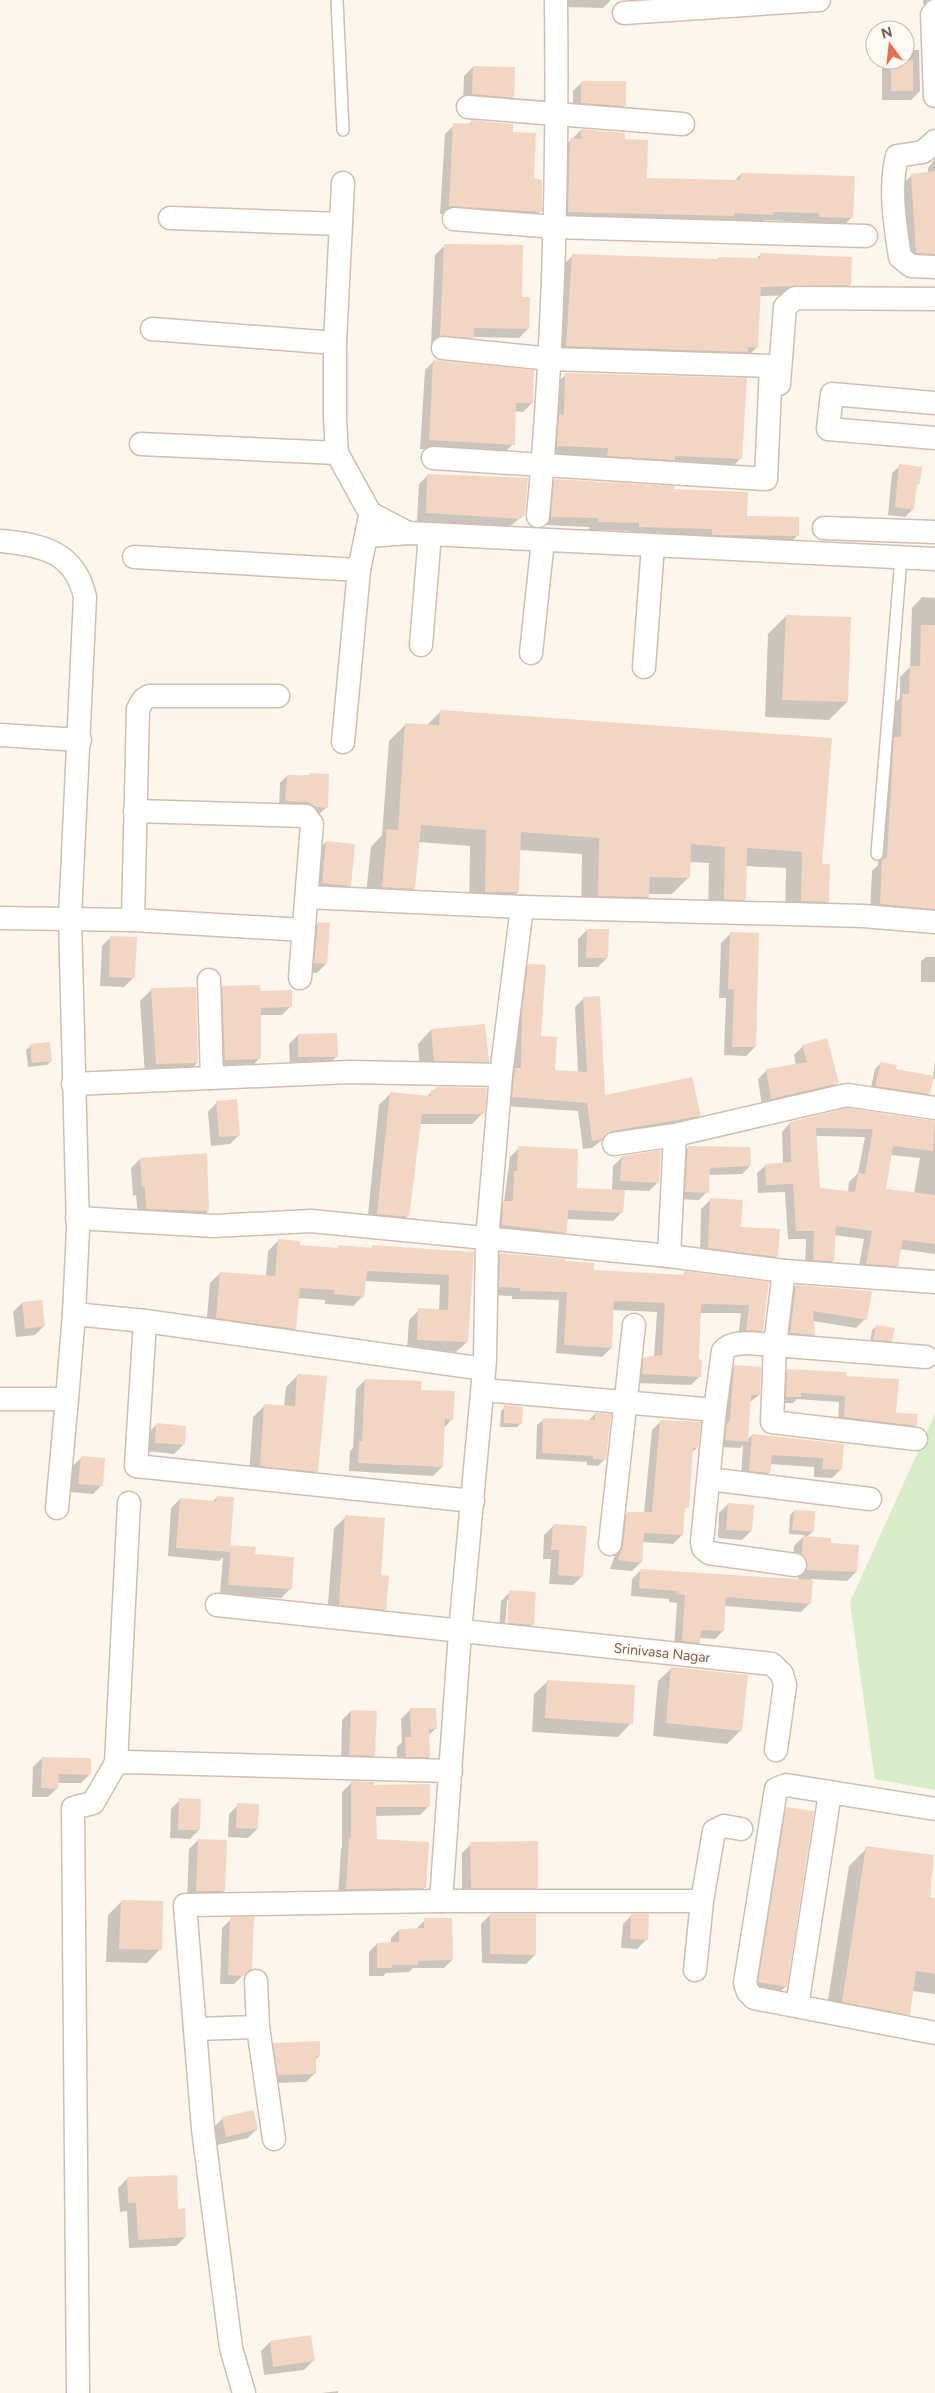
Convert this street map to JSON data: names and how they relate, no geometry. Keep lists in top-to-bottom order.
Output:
{
  "streets": {
    "street": ["Srinivasa Nagar"]
  },
  "north": "top"
}
